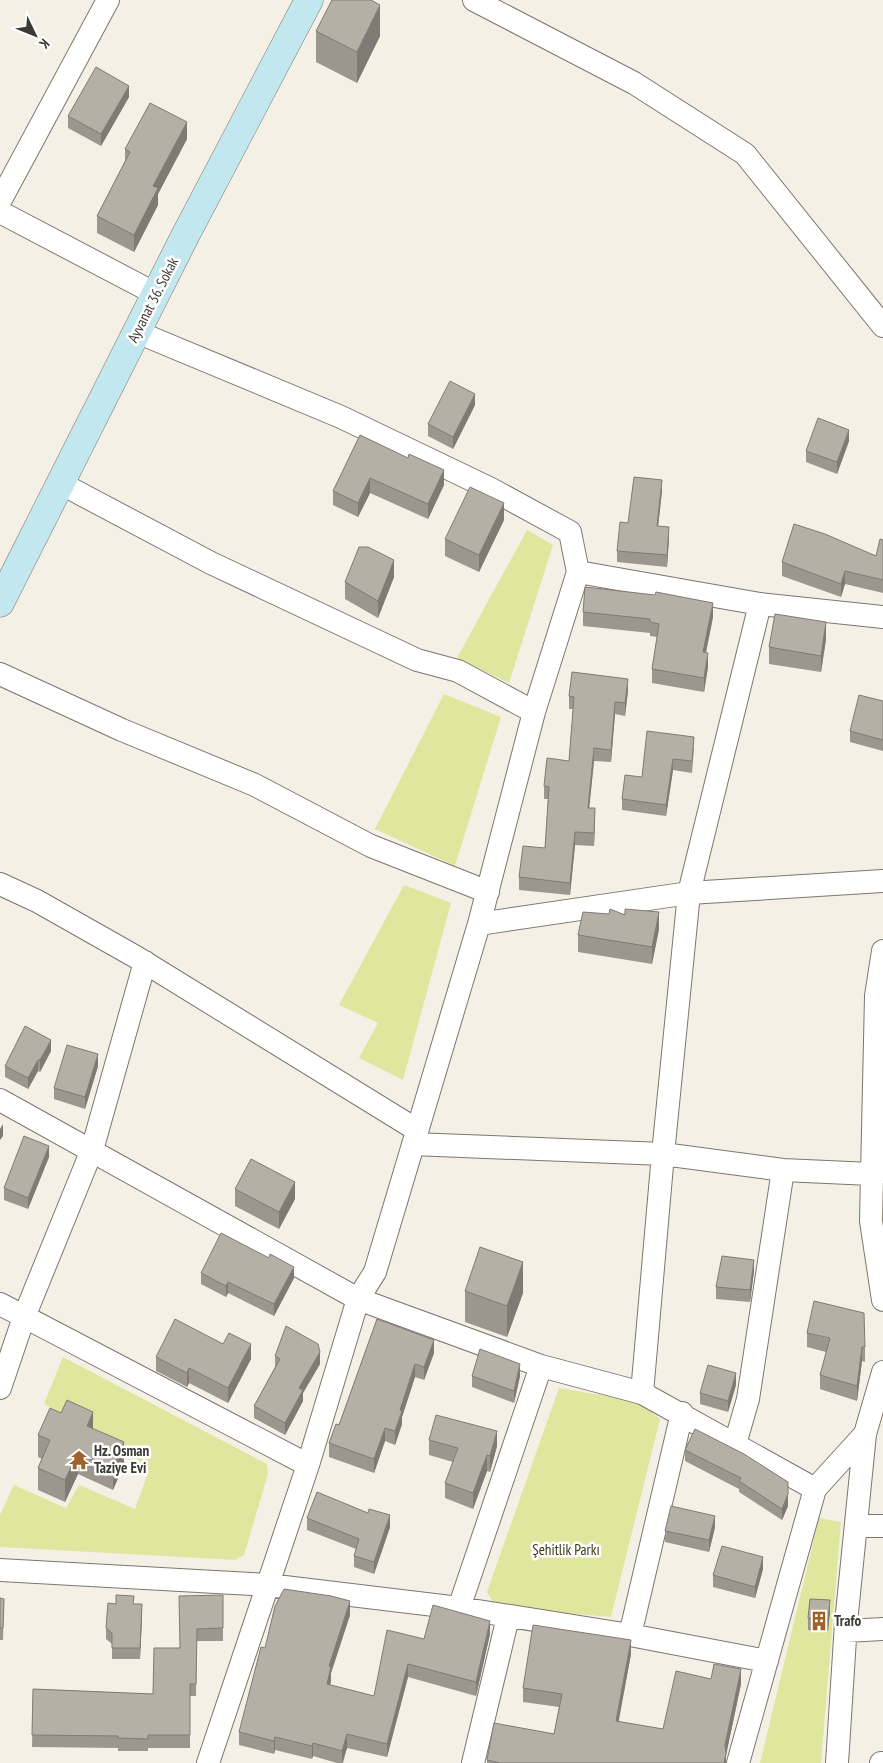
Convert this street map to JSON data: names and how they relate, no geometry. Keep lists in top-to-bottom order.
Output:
{
  "streets": {
    "street": ["Ayvanat 36. Sokak"]
  },
  "parks": ["Şehitlik Parkı"],
  "places": {
    "temple": ["Hz. Osman Taziye Evi"],
    "building": ["Trafo"]
  },
  "north": "bottom right"
}
